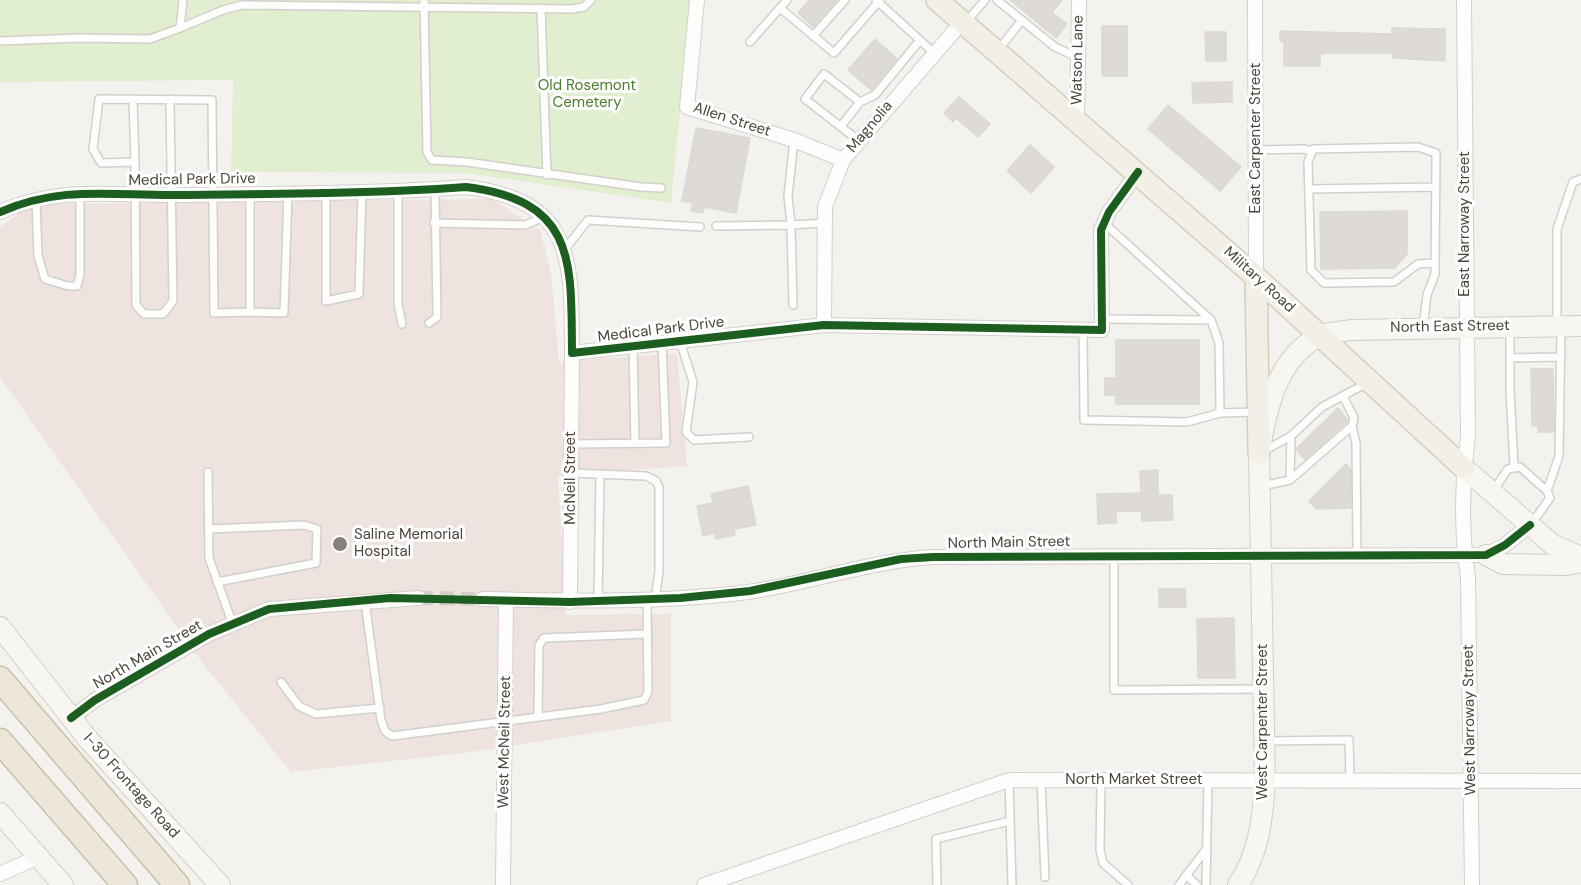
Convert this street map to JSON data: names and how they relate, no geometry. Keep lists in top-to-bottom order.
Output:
{
  "streets": {
    "main road": [
      "Military Road",
      "North East Street",
      "West Carpenter Street",
      "I-30 Frontage Road"
    ],
    "street": [
      "Watson Lane",
      "Allen Street",
      "Magnolia",
      "East Carpenter Street",
      "Medical Park Drive",
      "East Narroway Street",
      "McNeil Street",
      "North Main Street",
      "West Narroway Street",
      "West McNeil Street",
      "North Market Street"
    ]
  },
  "crossings": [
    ["Watson Lane", "Military Road"],
    ["Allen Street", "Magnolia"],
    ["Magnolia", "Medical Park Drive"],
    ["Magnolia", "Military Road"],
    ["East Carpenter Street", "Military Road"],
    ["Medical Park Drive", "McNeil Street"],
    ["East Narroway Street", "Military Road"],
    ["East Narroway Street", "North East Street"],
    ["East Narroway Street", "North Main Street"],
    ["East Narroway Street", "West Narroway Street"],
    ["Military Road", "North East Street"],
    ["Military Road", "North Main Street"],
    ["McNeil Street", "North Main Street"],
    ["North Main Street", "West Narroway Street"],
    ["North Main Street", "West Carpenter Street"],
    ["North Main Street", "West McNeil Street"],
    ["North Main Street", "I-30 Frontage Road"],
    ["West Narroway Street", "North Market Street"],
    ["West Carpenter Street", "North Market Street"]
  ],
  "parks": ["Old Rosemont Cemetery"],
  "places": ["Saline Memorial Hospital"]
}
